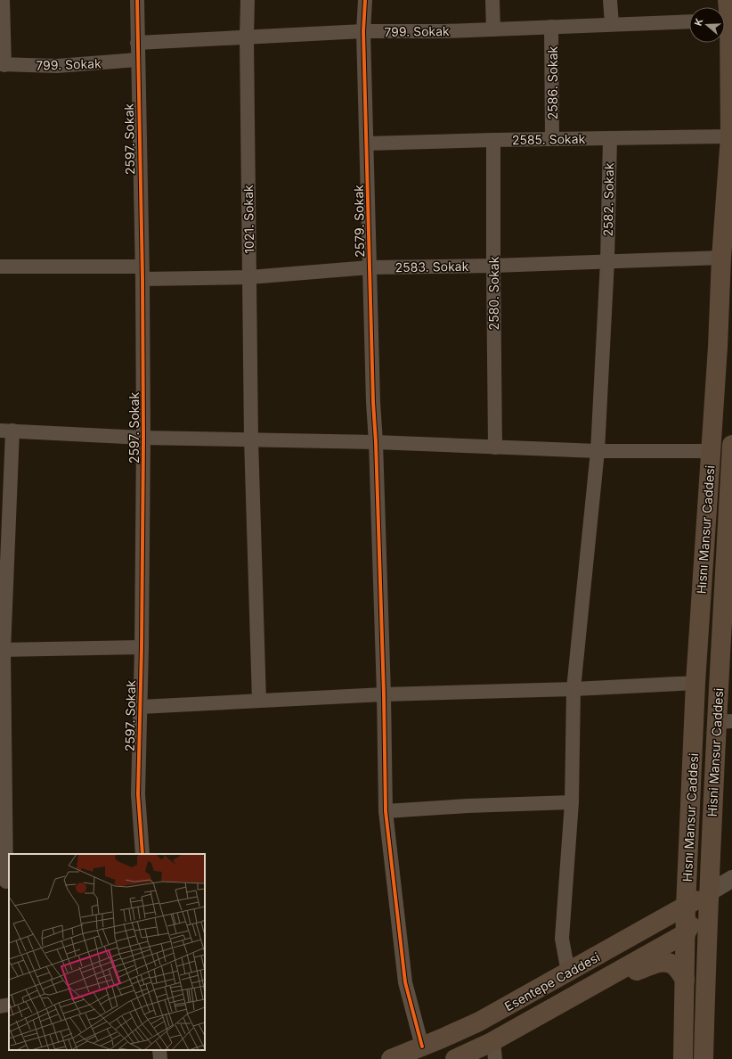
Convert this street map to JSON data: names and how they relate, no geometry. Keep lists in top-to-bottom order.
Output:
{
  "streets": {
    "main road": ["Hısnı Mansur Caddesi", "Hisni Mansur Caddesi", "Esentepe Caddesi"],
    "street": [
      "799. Sokak",
      "2586. Sokak",
      "2597. Sokak",
      "2585. Sokak",
      "2582. Sokak",
      "1021. Sokak",
      "2579. Sokak",
      "2583. Sokak",
      "2580. Sokak"
    ]
  },
  "crossings": [
    ["799. Sokak", "2586. Sokak"],
    ["799. Sokak", "2597. Sokak"],
    ["799. Sokak", "1021. Sokak"],
    ["799. Sokak", "2579. Sokak"],
    ["2586. Sokak", "2585. Sokak"],
    ["2597. Sokak", "2583. Sokak"],
    ["2585. Sokak", "2582. Sokak"],
    ["2585. Sokak", "2579. Sokak"],
    ["2585. Sokak", "2580. Sokak"],
    ["2585. Sokak", "Hısnı Mansur Caddesi"],
    ["2582. Sokak", "2583. Sokak"],
    ["2582. Sokak", "Esentepe Caddesi"],
    ["1021. Sokak", "2583. Sokak"],
    ["2579. Sokak", "2583. Sokak"],
    ["2579. Sokak", "Esentepe Caddesi"],
    ["2583. Sokak", "2580. Sokak"],
    ["2583. Sokak", "Hısnı Mansur Caddesi"],
    ["Hısnı Mansur Caddesi", "Esentepe Caddesi"],
    ["Hisni Mansur Caddesi", "Esentepe Caddesi"]
  ],
  "north": "left"
}
